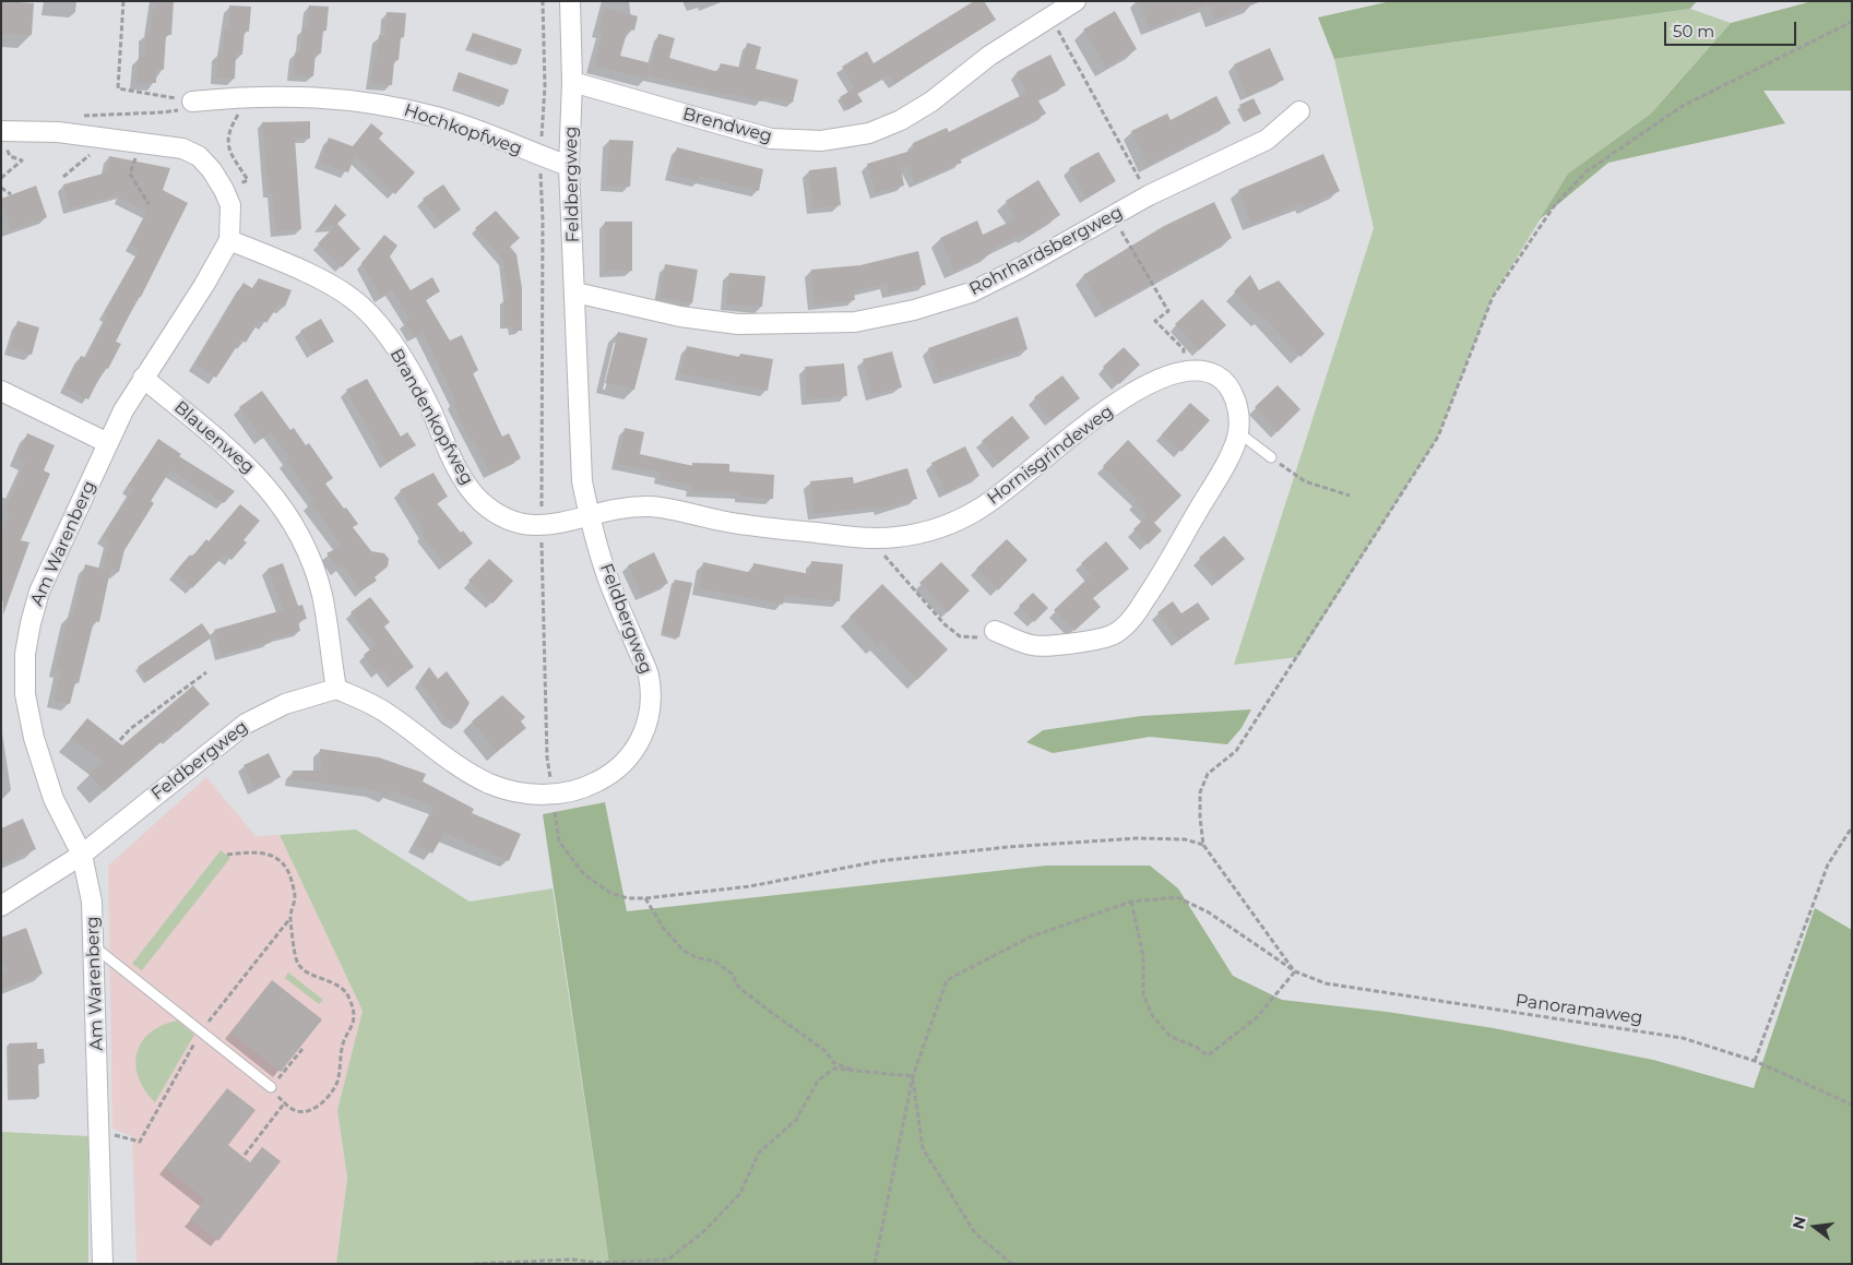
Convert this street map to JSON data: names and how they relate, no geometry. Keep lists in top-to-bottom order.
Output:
{
  "streets": {
    "street": [
      "Brendweg",
      "Hochkopfweg",
      "Feldbergweg",
      "Rohrhardsbergweg",
      "Brandenkopfweg",
      "Blauenweg",
      "Hornisgrindeweg",
      "Am Warenberg"
    ],
    "path": ["Panoramaweg"]
  },
  "crossings": [
    ["Brendweg", "Feldbergweg"],
    ["Hochkopfweg", "Feldbergweg"],
    ["Feldbergweg", "Rohrhardsbergweg"],
    ["Feldbergweg", "Brandenkopfweg"],
    ["Feldbergweg", "Blauenweg"],
    ["Feldbergweg", "Hornisgrindeweg"],
    ["Feldbergweg", "Am Warenberg"],
    ["Brandenkopfweg", "Hornisgrindeweg"],
    ["Brandenkopfweg", "Am Warenberg"],
    ["Blauenweg", "Am Warenberg"]
  ],
  "scale_bar": "50 m",
  "north": "left"
}
